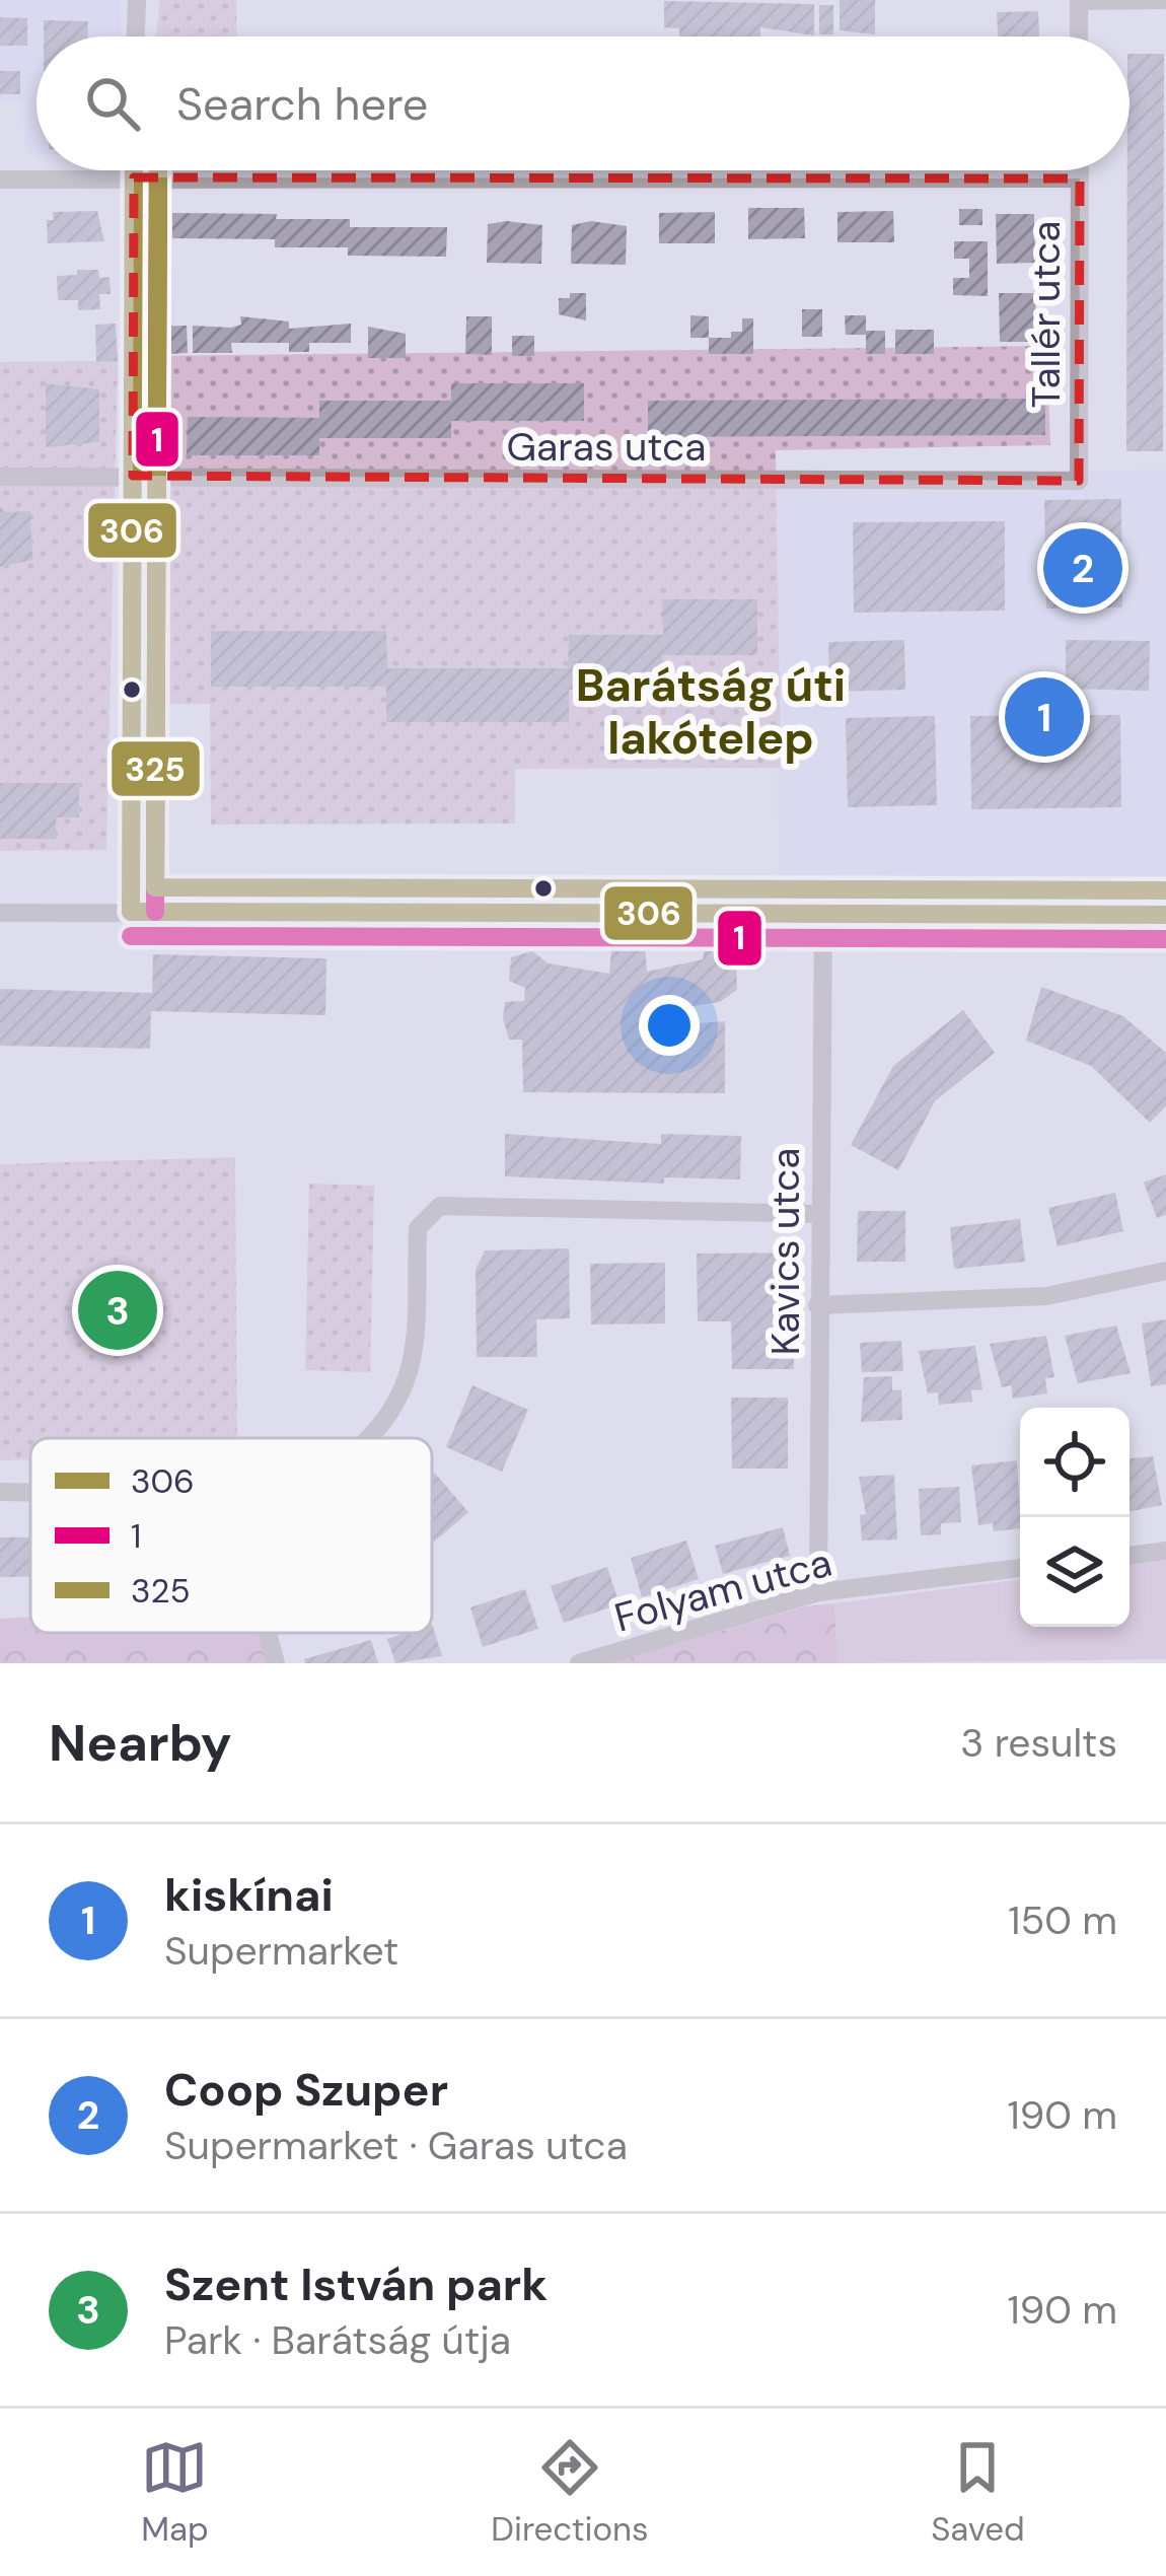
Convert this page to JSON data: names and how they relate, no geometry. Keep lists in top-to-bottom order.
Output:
{
  "streets": {
    "street": [
      "Tallér utca",
      "Garas utca",
      "Kavics utca",
      "Folyam utca"
    ]
  },
  "crossings": [
    ["Tallér utca", "Garas utca"],
    ["Kavics utca", "Folyam utca"]
  ],
  "districts": ["Barátság úti lakótelep"],
  "lines": ["transit line 306", "transit line 1", "transit line 325"],
  "legend": ["306", "1", "325"],
  "page": {
    "search": "Search here",
    "pins": ["2", "1", "3"],
    "heading": ["Nearby", "3 results"],
    "list": [
      {
        "mark": "1",
        "name": "kiskínai",
        "note": "Supermarket",
        "value": "150 m"
      },
      {
        "mark": "2",
        "name": "Coop Szuper",
        "note": "Supermarket · Garas utca",
        "value": "190 m"
      },
      {
        "mark": "3",
        "name": "Szent István park",
        "note": "Park · Barátság útja",
        "value": "190 m"
      }
    ],
    "nav": ["Map", "Directions", "Saved"]
  }
}
